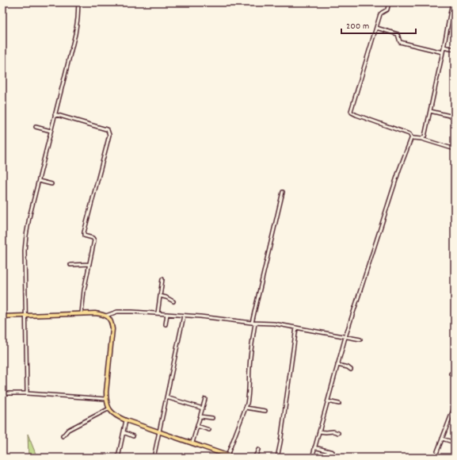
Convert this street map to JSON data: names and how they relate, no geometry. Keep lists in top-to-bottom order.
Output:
{
  "scale_bar": "200 m"
}
